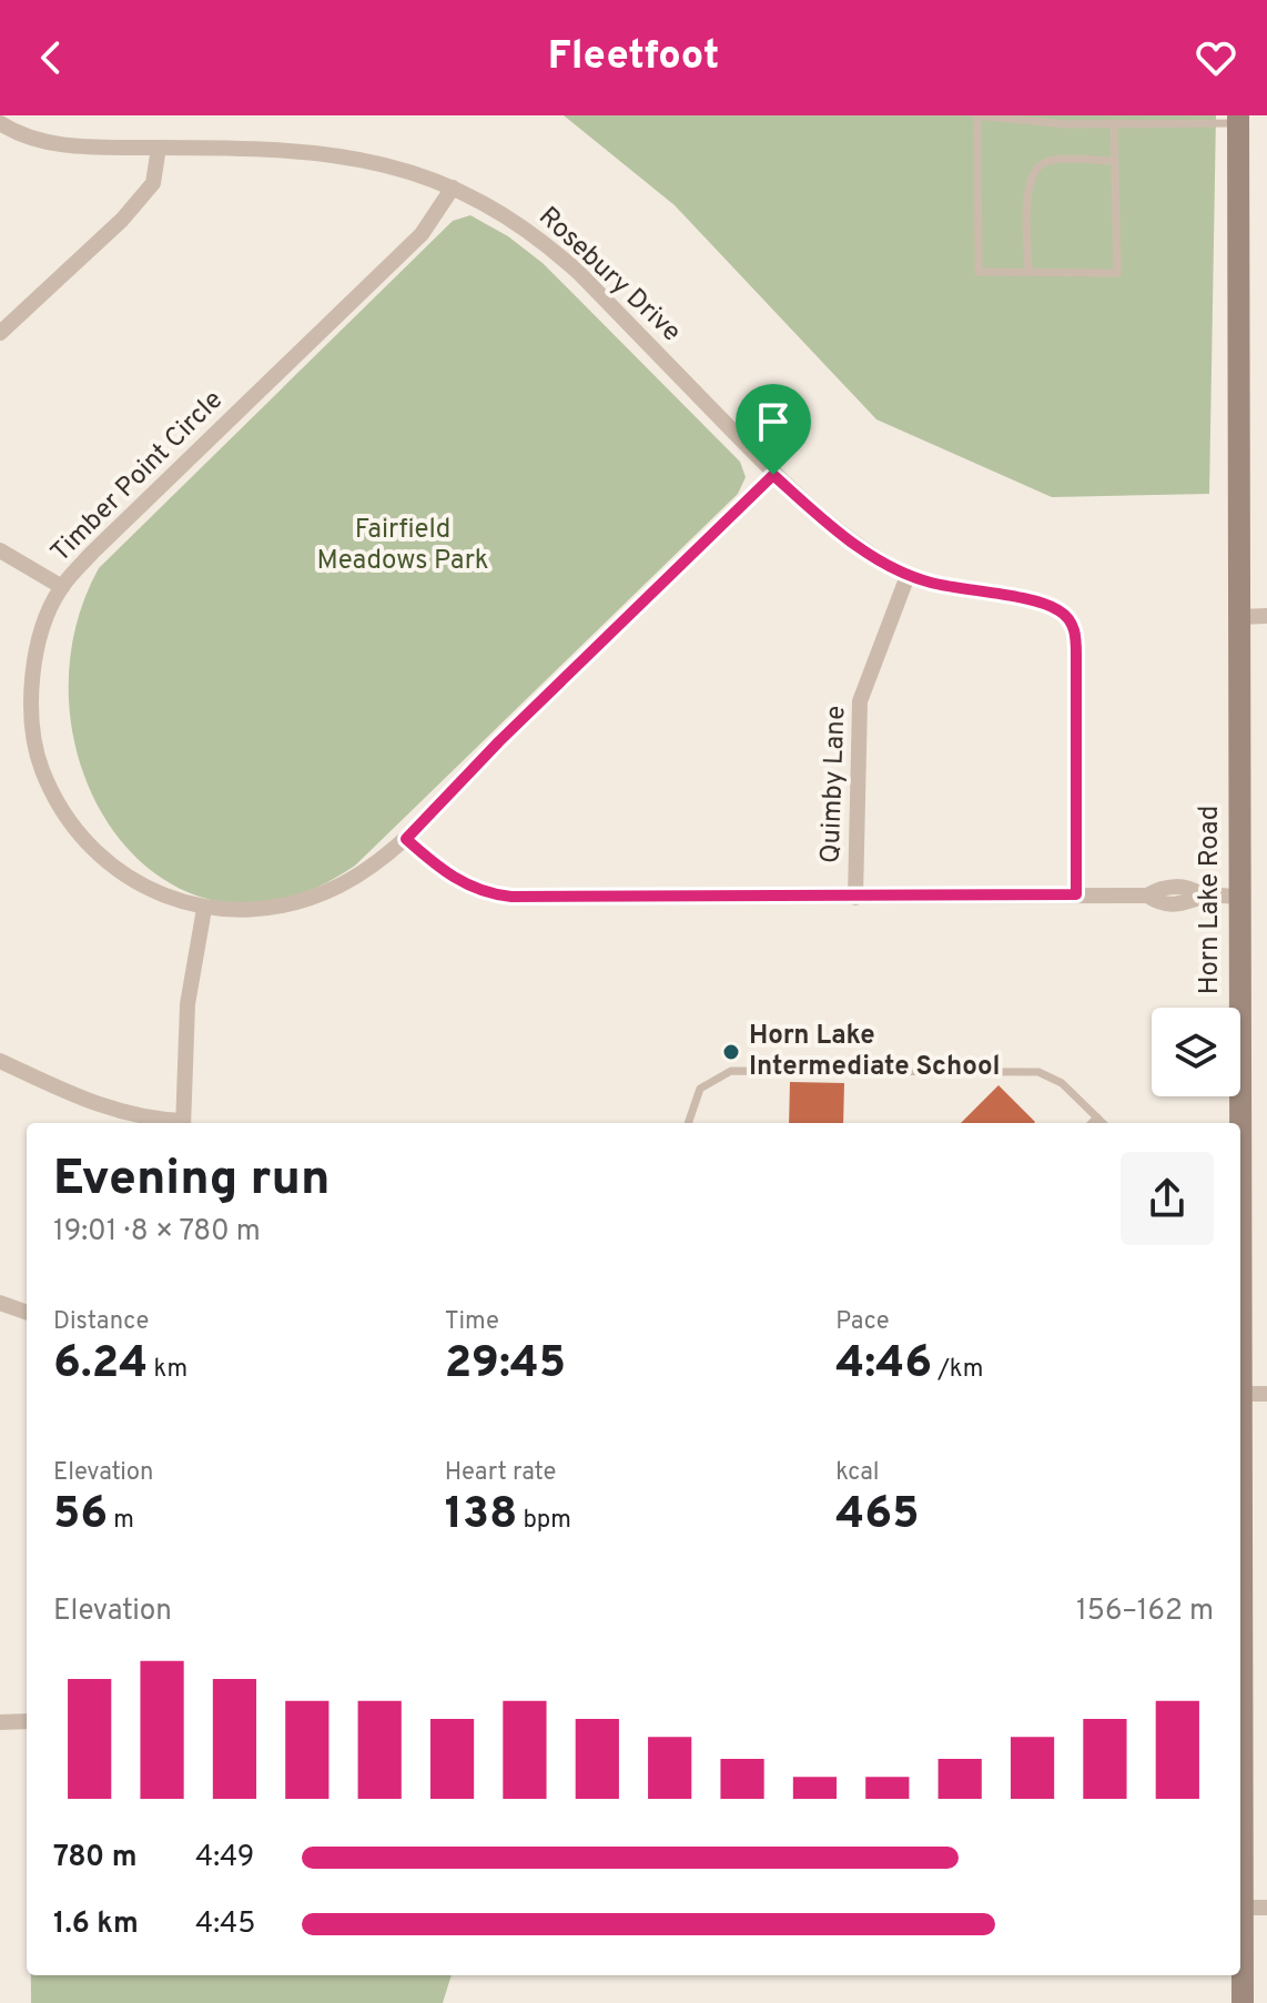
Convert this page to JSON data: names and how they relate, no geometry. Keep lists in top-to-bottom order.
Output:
{
  "streets": {
    "main road": ["Horn Lake Road"],
    "street": ["Rosebury Drive", "Timber Point Circle", "Quimby Lane"]
  },
  "crossings": [
    ["Rosebury Drive", "Timber Point Circle"],
    ["Rosebury Drive", "Quimby Lane"]
  ],
  "parks": ["Fairfield Meadows Park"],
  "places": ["Horn Lake Intermediate School"],
  "page": {
    "header": "Fleetfoot",
    "heading": ["Evening run", "19:01 · 8 × 780 m"],
    "stats": [
      ["Distance", "6.24 km"],
      ["Time", "29:45"],
      ["Pace", "4:46 /km"],
      ["Elevation", "56 m"],
      ["Heart rate", "138 bpm"],
      ["kcal", "465"]
    ],
    "chart": ["Elevation", "156–162 m"],
    "list": [
      {
        "name": "780 m",
        "note": "4:49"
      },
      {
        "name": "1.6 km",
        "note": "4:45"
      }
    ]
  }
}
